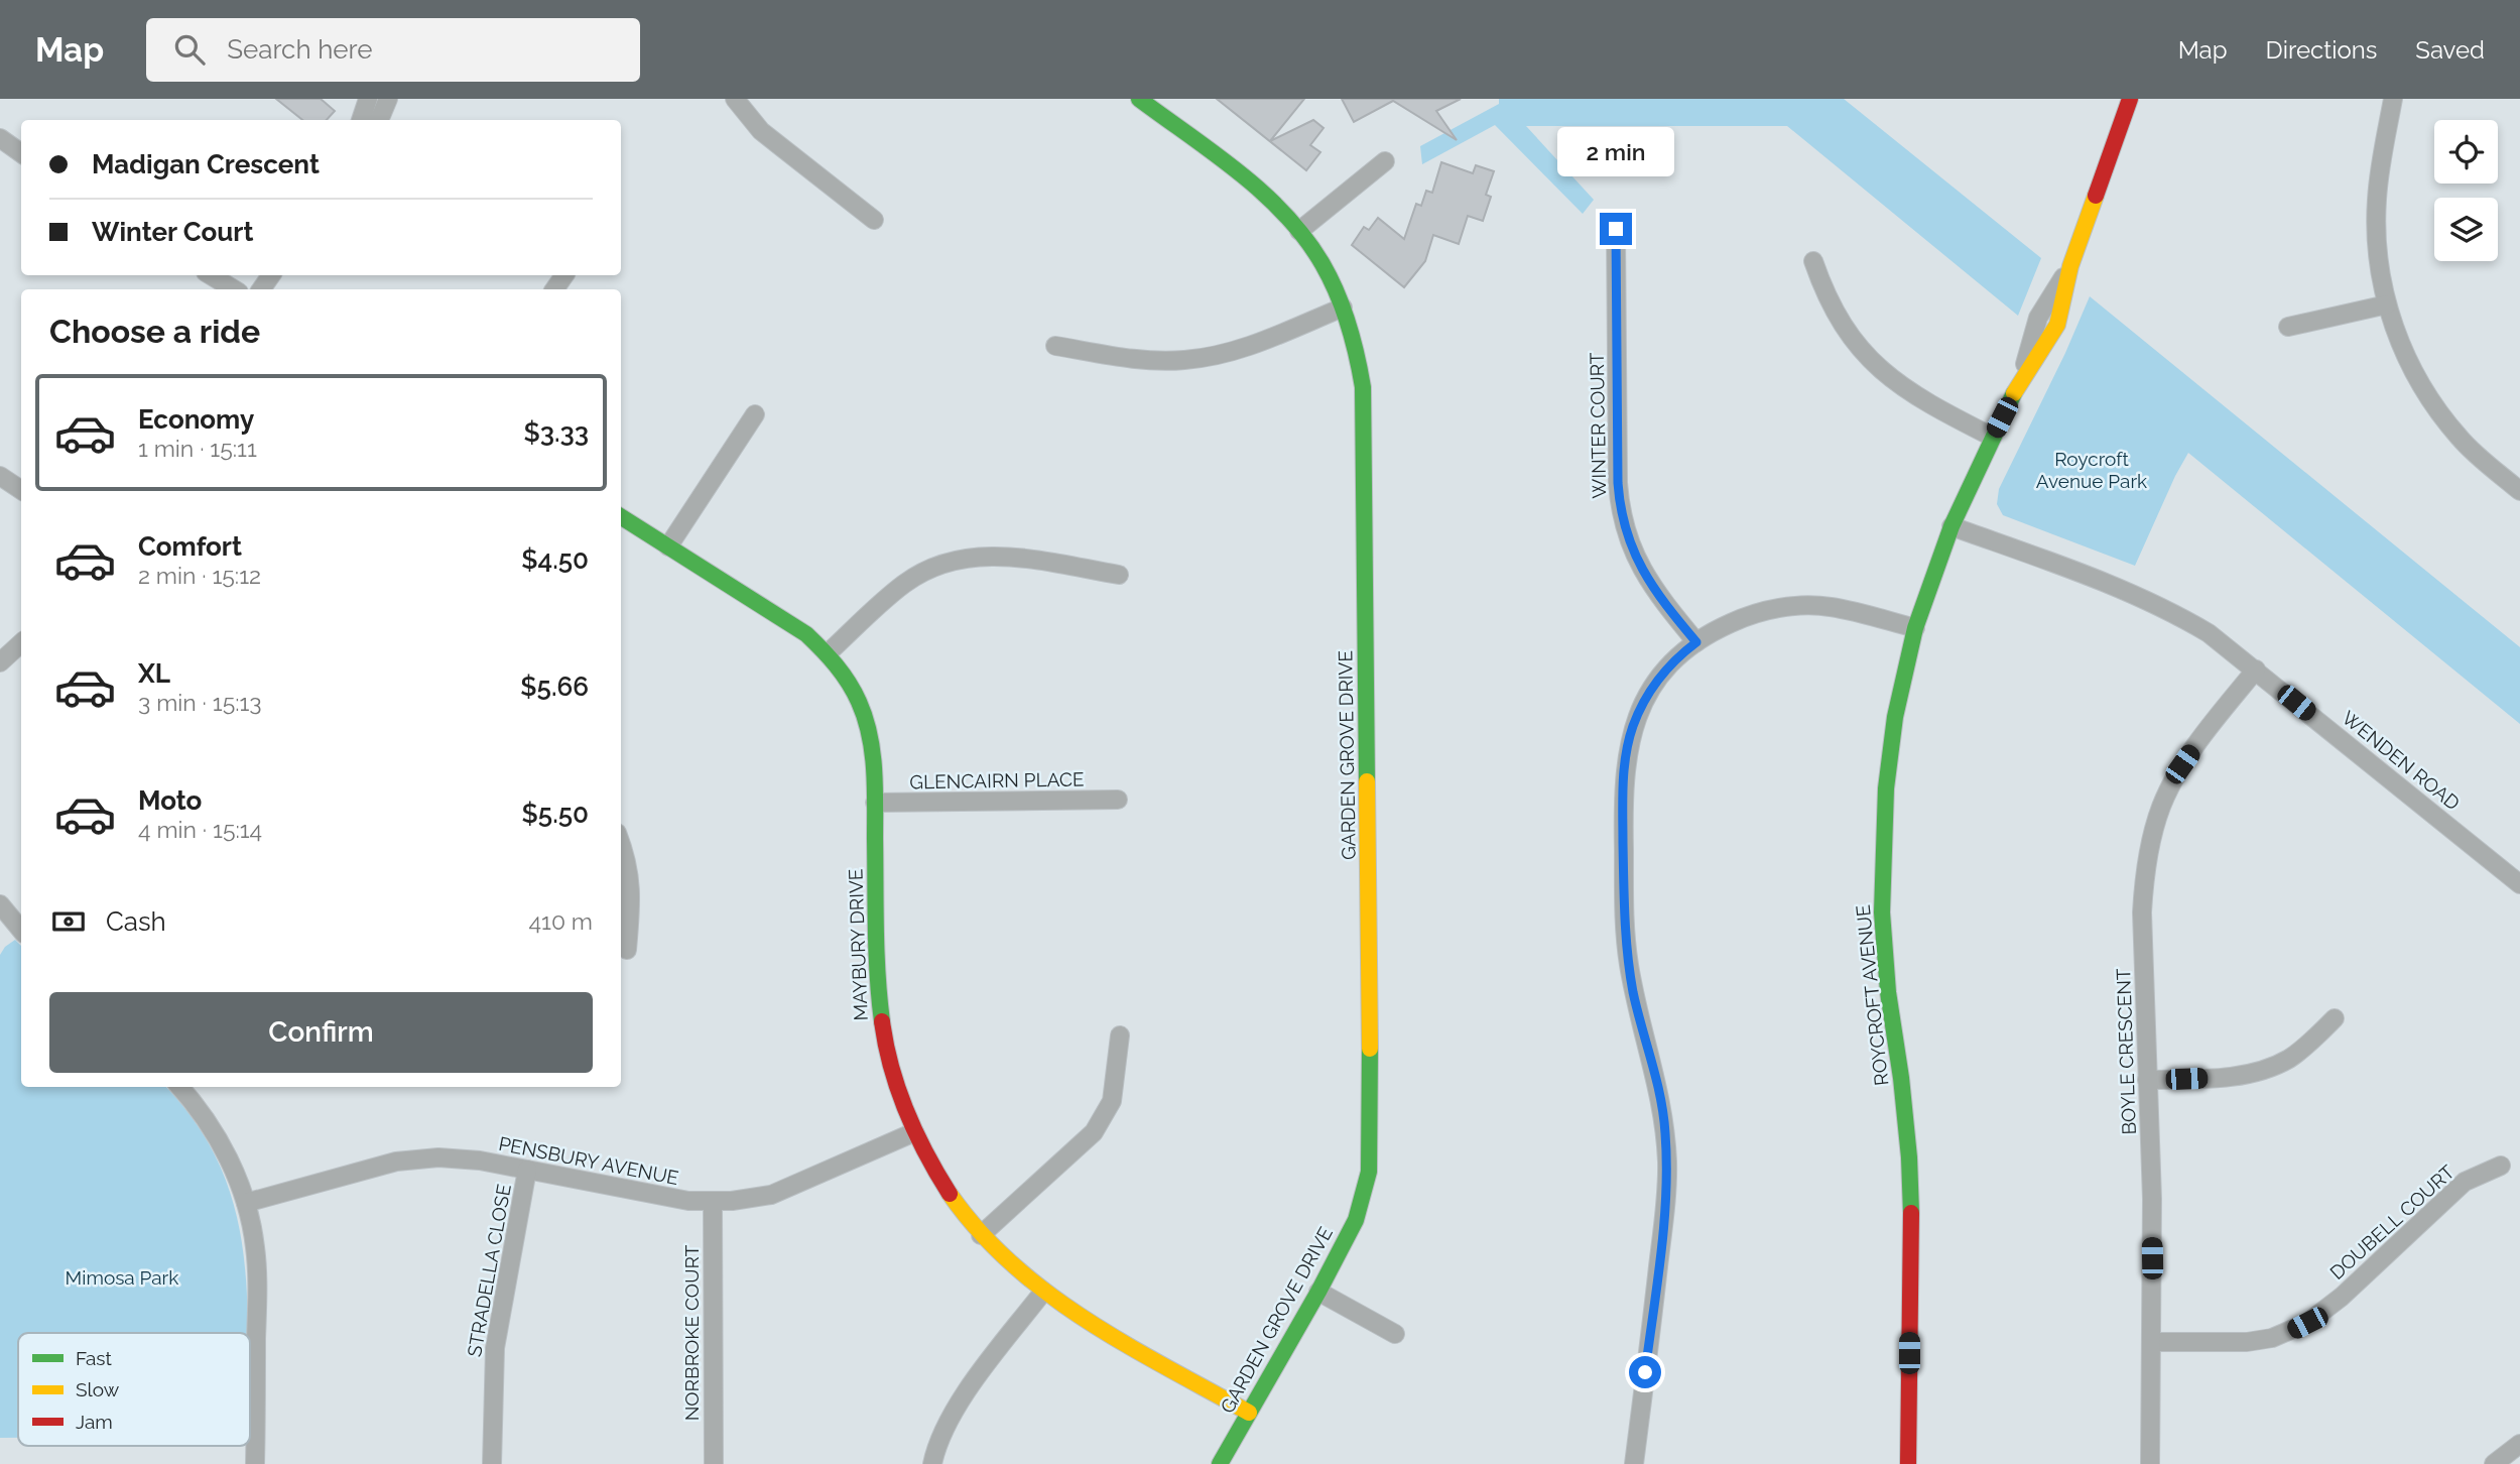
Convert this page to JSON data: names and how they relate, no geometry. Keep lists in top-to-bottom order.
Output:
{
  "streets": {
    "street": [
      "WINTER COURT",
      "GARDEN GROVE DRIVE",
      "WENDEN ROAD",
      "GLENCAIRN PLACE",
      "MAYBURY DRIVE",
      "ROYCROFT AVENUE",
      "BOYLE CRESCENT",
      "PENSBURY AVENUE",
      "DOUBELL COURT",
      "STRADELLA CLOSE",
      "NORBROKE COURT"
    ]
  },
  "crossings": [
    ["GARDEN GROVE DRIVE", "MAYBURY DRIVE"],
    ["WENDEN ROAD", "ROYCROFT AVENUE"],
    ["WENDEN ROAD", "BOYLE CRESCENT"],
    ["GLENCAIRN PLACE", "MAYBURY DRIVE"],
    ["MAYBURY DRIVE", "PENSBURY AVENUE"],
    ["BOYLE CRESCENT", "DOUBELL COURT"],
    ["PENSBURY AVENUE", "STRADELLA CLOSE"],
    ["PENSBURY AVENUE", "NORBROKE COURT"]
  ],
  "parks": ["Roycroft Avenue Park", "Mimosa Park"],
  "legend": ["Fast", "Slow", "Jam"],
  "page": {
    "header": "Map",
    "search": "Search here",
    "nav": ["Map", "Directions", "Saved"],
    "banner": ["Madigan Crescent", "Winter Court"],
    "bubble": "2 min",
    "heading": "Choose a ride",
    "list": [
      {
        "name": "Economy",
        "note": "1 min · 15:11",
        "value": "$3.33"
      },
      {
        "name": "Comfort",
        "note": "2 min · 15:12",
        "value": "$4.50"
      },
      {
        "name": "XL",
        "note": "3 min · 15:13",
        "value": "$5.66"
      },
      {
        "name": "Moto",
        "note": "4 min · 15:14",
        "value": "$5.50"
      }
    ],
    "pay": ["Cash", "410 m"],
    "buttons": "Confirm"
  }
}
